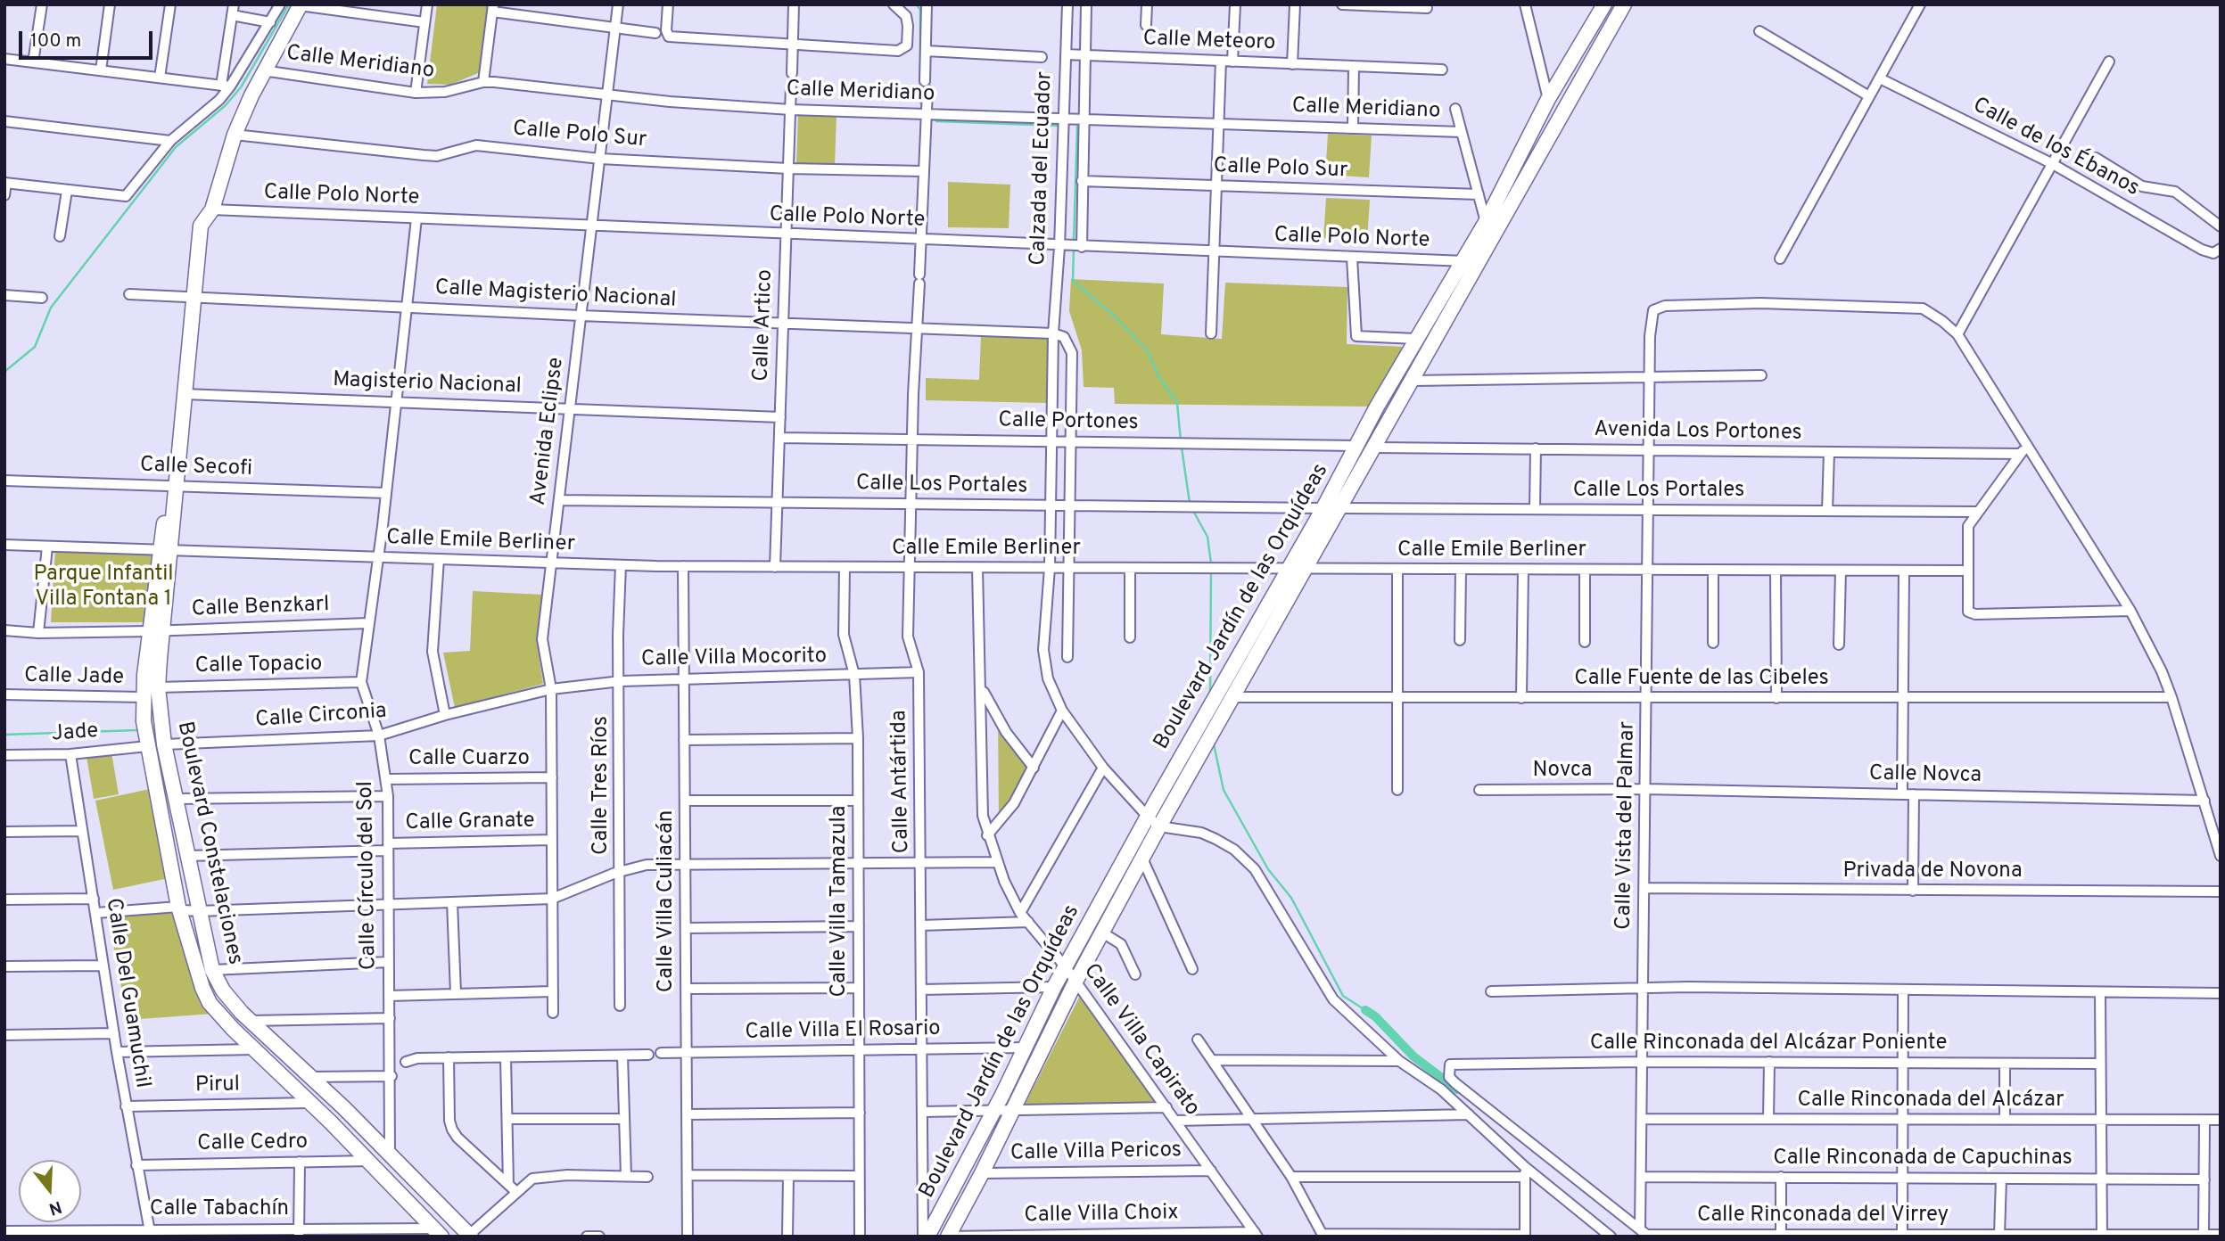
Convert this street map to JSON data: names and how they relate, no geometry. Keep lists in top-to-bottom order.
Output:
{
  "streets": {
    "street": [
      "Calle Meteoro",
      "Calle Meridiano",
      "Calle Polo Sur",
      "Calle de los Ébanos",
      "Calzada del Ecuador",
      "Calle Polo Norte",
      "Calle Magisterio Nacional",
      "Calle Artico",
      "Magisterio Nacional",
      "Calle Portones",
      "Avenida Eclipse",
      "Avenida Los Portones",
      "Calle Secofi",
      "Calle Los Portales",
      "Calle Emile Berliner",
      "Boulevard Jardín de las Orquídeas",
      "Calle Benzkarl",
      "Calle Villa Mocorito",
      "Calle Topacio",
      "Calle Jade",
      "Calle Fuente de las Cibeles",
      "Calle Circonia",
      "Jade",
      "Calle Cuarzo",
      "Novca",
      "Calle Novca",
      "Calle Antártida",
      "Calle Tres Ríos",
      "Calle Granate",
      "Calle Vista del Palmar",
      "Boulevard Constelaciones",
      "Privada de Novona",
      "Calle Círculo del Sol",
      "Calle Villa Culiacán",
      "Calle Villa Tamazula",
      "Calle Del Guamuchil",
      "Calle Villa El Rosario",
      "Calle Villa Capirato",
      "Calle Rinconada del Alcázar Poniente",
      "Pirul",
      "Calle Rinconada del Alcázar",
      "Calle Cedro",
      "Calle Villa Pericos",
      "Calle Rinconada de Capuchinas",
      "Calle Tabachín",
      "Calle Villa Choix",
      "Calle Rinconada del Virrey"
    ]
  },
  "crossings": [
    ["Calle Meteoro", "Calzada del Ecuador"],
    ["Calle Meridiano", "Calzada del Ecuador"],
    ["Calle Meridiano", "Calle Artico"],
    ["Calle Meridiano", "Avenida Eclipse"],
    ["Calle Meridiano", "Calle Antártida"],
    ["Calle Meridiano", "Boulevard Constelaciones"],
    ["Calle Polo Sur", "Calzada del Ecuador"],
    ["Calle Polo Sur", "Calle Artico"],
    ["Calle Polo Sur", "Avenida Eclipse"],
    ["Calle Polo Sur", "Calle Antártida"],
    ["Calle Polo Sur", "Boulevard Constelaciones"],
    ["Calzada del Ecuador", "Calle Polo Norte"],
    ["Calzada del Ecuador", "Calle Portones"],
    ["Calzada del Ecuador", "Calle Los Portales"],
    ["Calzada del Ecuador", "Calle Emile Berliner"],
    ["Calzada del Ecuador", "Boulevard Jardín de las Orquídeas"],
    ["Calle Polo Norte", "Calle Artico"],
    ["Calle Polo Norte", "Avenida Eclipse"],
    ["Calle Polo Norte", "Boulevard Jardín de las Orquídeas"],
    ["Calle Polo Norte", "Calle Antártida"],
    ["Calle Polo Norte", "Boulevard Constelaciones"],
    ["Calle Polo Norte", "Calle Círculo del Sol"],
    ["Calle Magisterio Nacional", "Calle Artico"],
    ["Calle Magisterio Nacional", "Avenida Eclipse"],
    ["Calle Magisterio Nacional", "Calle Antártida"],
    ["Calle Magisterio Nacional", "Boulevard Constelaciones"],
    ["Calle Magisterio Nacional", "Calle Círculo del Sol"],
    ["Calle Artico", "Magisterio Nacional"],
    ["Calle Artico", "Calle Portones"],
    ["Calle Artico", "Calle Los Portales"],
    ["Calle Artico", "Calle Emile Berliner"],
    ["Magisterio Nacional", "Avenida Eclipse"],
    ["Magisterio Nacional", "Boulevard Constelaciones"],
    ["Magisterio Nacional", "Calle Círculo del Sol"],
    ["Calle Portones", "Boulevard Jardín de las Orquídeas"],
    ["Calle Portones", "Calle Antártida"],
    ["Avenida Eclipse", "Calle Los Portales"],
    ["Avenida Eclipse", "Calle Emile Berliner"],
    ["Avenida Eclipse", "Calle Villa Mocorito"],
    ["Avenida Eclipse", "Calle Circonia"],
    ["Avenida Eclipse", "Calle Cuarzo"],
    ["Avenida Eclipse", "Calle Granate"],
    ["Avenida Los Portones", "Boulevard Jardín de las Orquídeas"],
    ["Avenida Los Portones", "Calle Vista del Palmar"],
    ["Calle Secofi", "Boulevard Constelaciones"],
    ["Calle Secofi", "Calle Círculo del Sol"],
    ["Calle Los Portales", "Boulevard Jardín de las Orquídeas"],
    ["Calle Los Portales", "Calle Antártida"],
    ["Calle Los Portales", "Calle Vista del Palmar"],
    ["Calle Emile Berliner", "Boulevard Jardín de las Orquídeas"],
    ["Calle Emile Berliner", "Calle Antártida"],
    ["Calle Emile Berliner", "Calle Tres Ríos"],
    ["Calle Emile Berliner", "Calle Vista del Palmar"],
    ["Calle Emile Berliner", "Boulevard Constelaciones"],
    ["Calle Emile Berliner", "Calle Círculo del Sol"],
    ["Calle Emile Berliner", "Calle Villa Culiacán"],
    ["Calle Emile Berliner", "Calle Villa Tamazula"],
    ["Calle Emile Berliner", "Calle Villa Capirato"],
    ["Boulevard Jardín de las Orquídeas", "Calle Fuente de las Cibeles"],
    ["Boulevard Jardín de las Orquídeas", "Calle Antártida"],
    ["Boulevard Jardín de las Orquídeas", "Calle Villa El Rosario"],
    ["Boulevard Jardín de las Orquídeas", "Calle Villa Capirato"],
    ["Boulevard Jardín de las Orquídeas", "Calle Villa Pericos"],
    ["Boulevard Jardín de las Orquídeas", "Calle Villa Choix"],
    ["Calle Benzkarl", "Boulevard Constelaciones"],
    ["Calle Benzkarl", "Calle Círculo del Sol"],
    ["Calle Villa Mocorito", "Calle Circonia"],
    ["Calle Villa Mocorito", "Calle Antártida"],
    ["Calle Villa Mocorito", "Calle Tres Ríos"],
    ["Calle Villa Mocorito", "Calle Villa Culiacán"],
    ["Calle Villa Mocorito", "Calle Villa Tamazula"],
    ["Calle Topacio", "Boulevard Constelaciones"],
    ["Calle Topacio", "Calle Círculo del Sol"],
    ["Calle Jade", "Boulevard Constelaciones"],
    ["Calle Fuente de las Cibeles", "Calle Vista del Palmar"],
    ["Calle Circonia", "Boulevard Constelaciones"],
    ["Calle Circonia", "Calle Círculo del Sol"],
    ["Jade", "Boulevard Constelaciones"],
    ["Jade", "Calle Del Guamuchil"],
    ["Calle Cuarzo", "Calle Círculo del Sol"],
    ["Novca", "Calle Novca"],
    ["Novca", "Calle Vista del Palmar"],
    ["Calle Novca", "Calle Vista del Palmar"],
    ["Calle Antártida", "Calle Villa El Rosario"],
    ["Calle Granate", "Boulevard Constelaciones"],
    ["Calle Granate", "Calle Círculo del Sol"],
    ["Calle Vista del Palmar", "Privada de Novona"],
    ["Calle Vista del Palmar", "Calle Rinconada del Alcázar Poniente"],
    ["Calle Vista del Palmar", "Calle Rinconada del Alcázar"],
    ["Calle Vista del Palmar", "Calle Rinconada de Capuchinas"],
    ["Calle Vista del Palmar", "Calle Rinconada del Virrey"],
    ["Boulevard Constelaciones", "Calle Círculo del Sol"],
    ["Calle Villa Culiacán", "Calle Villa El Rosario"],
    ["Calle Villa Tamazula", "Calle Villa El Rosario"],
    ["Calle Del Guamuchil", "Pirul"],
    ["Calle Del Guamuchil", "Calle Cedro"],
    ["Calle Del Guamuchil", "Calle Tabachín"],
    ["Calle Villa Capirato", "Calle Villa Pericos"],
    ["Calle Villa Capirato", "Calle Villa Choix"],
    ["Calle Rinconada del Alcázar Poniente", "Calle Rinconada del Virrey"]
  ],
  "parks": ["Parque Infantil Villa Fontana 1"],
  "scale_bar": "100 m",
  "north": "bottom"
}
